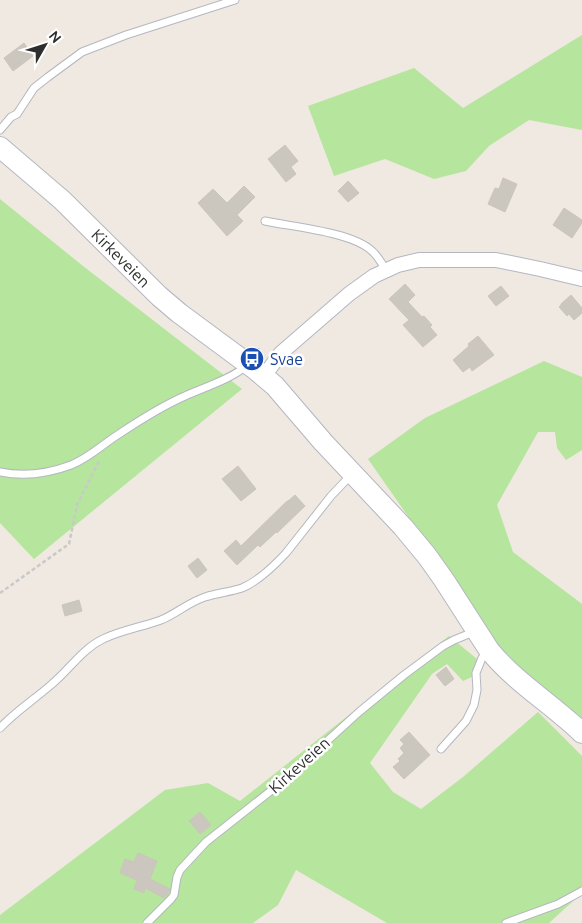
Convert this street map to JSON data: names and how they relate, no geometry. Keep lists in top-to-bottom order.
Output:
{
  "streets": {
    "main road": ["Kirkeveien"]
  },
  "places": {
    "bus stop": ["Svae"]
  },
  "north": "top right"
}
